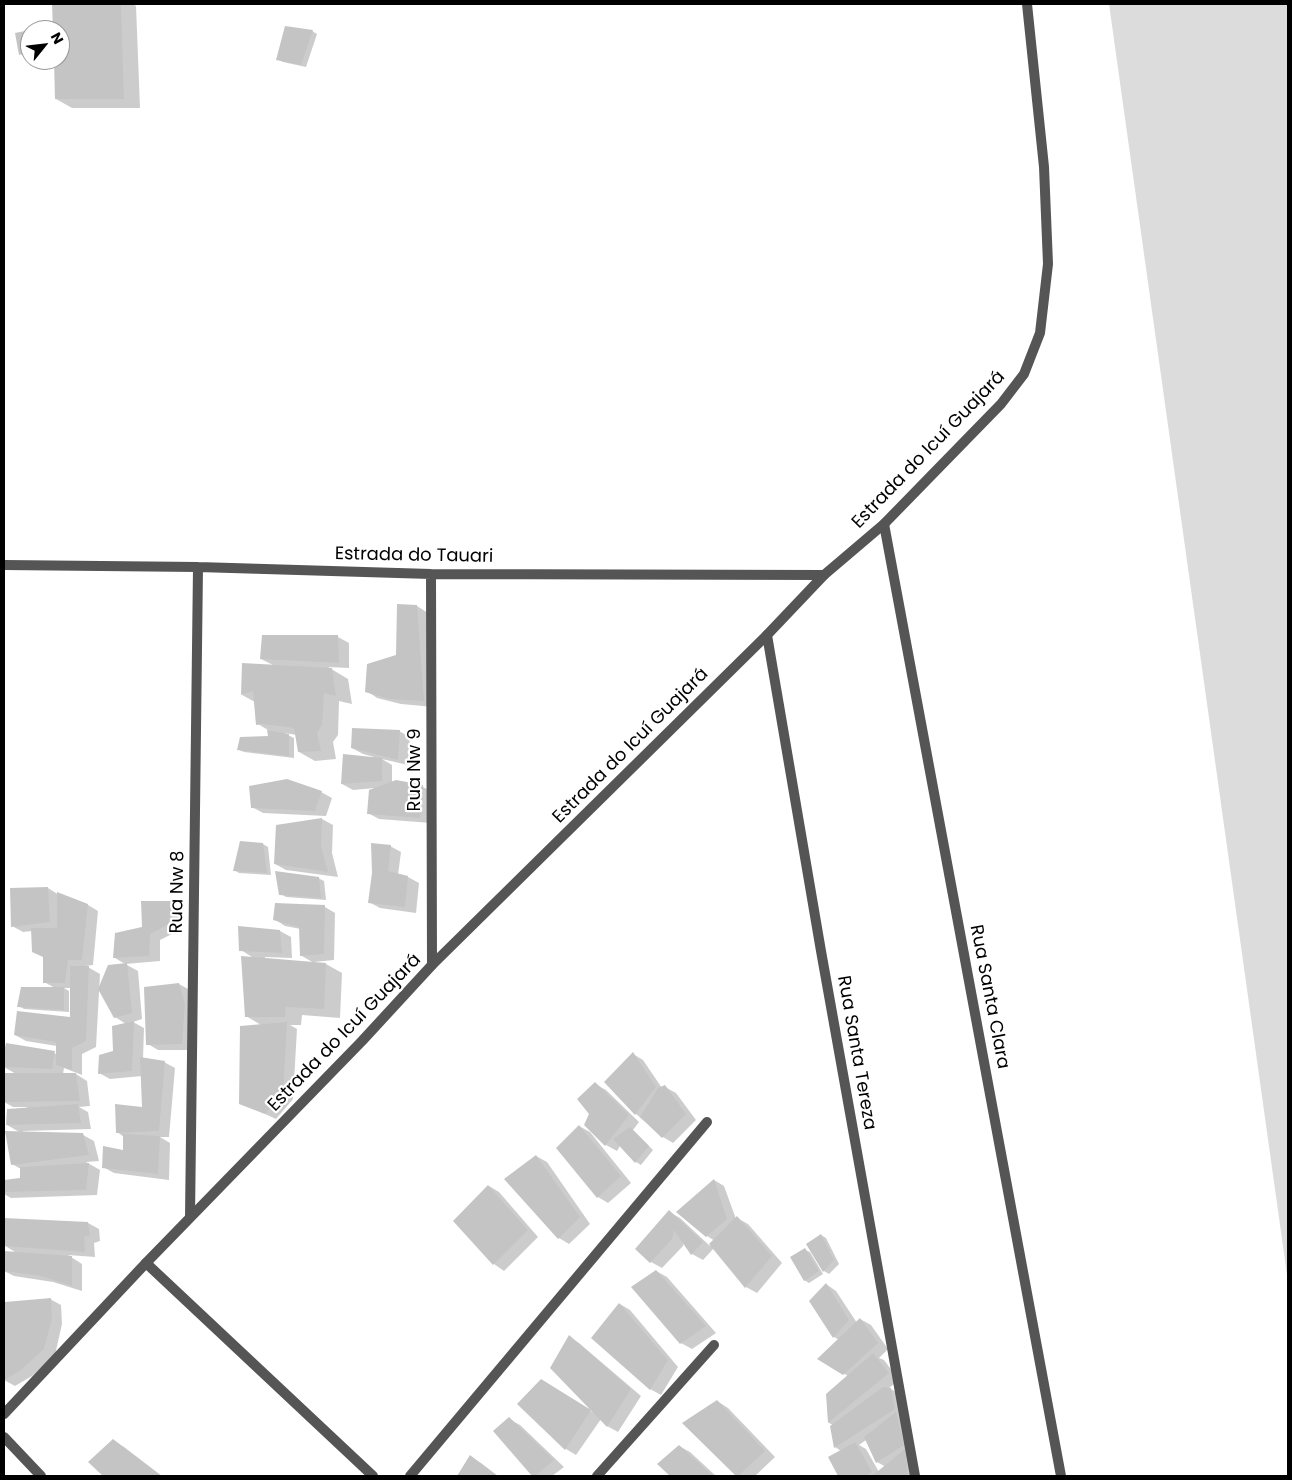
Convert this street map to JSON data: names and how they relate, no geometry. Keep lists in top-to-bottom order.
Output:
{
  "streets": {
    "street": [
      "Estrada do Icuí Guajará",
      "Estrada do Tauari",
      "Rua Nw 9",
      "Rua Nw 8",
      "Rua Santa Clara",
      "Rua Santa Tereza"
    ]
  },
  "crossings": [
    ["Estrada do Icuí Guajará", "Estrada do Tauari"],
    ["Estrada do Icuí Guajará", "Rua Nw 9"],
    ["Estrada do Icuí Guajará", "Rua Nw 8"],
    ["Estrada do Icuí Guajará", "Rua Santa Clara"],
    ["Estrada do Icuí Guajará", "Rua Santa Tereza"],
    ["Estrada do Tauari", "Rua Nw 9"],
    ["Estrada do Tauari", "Rua Nw 8"]
  ],
  "north": "top right"
}
